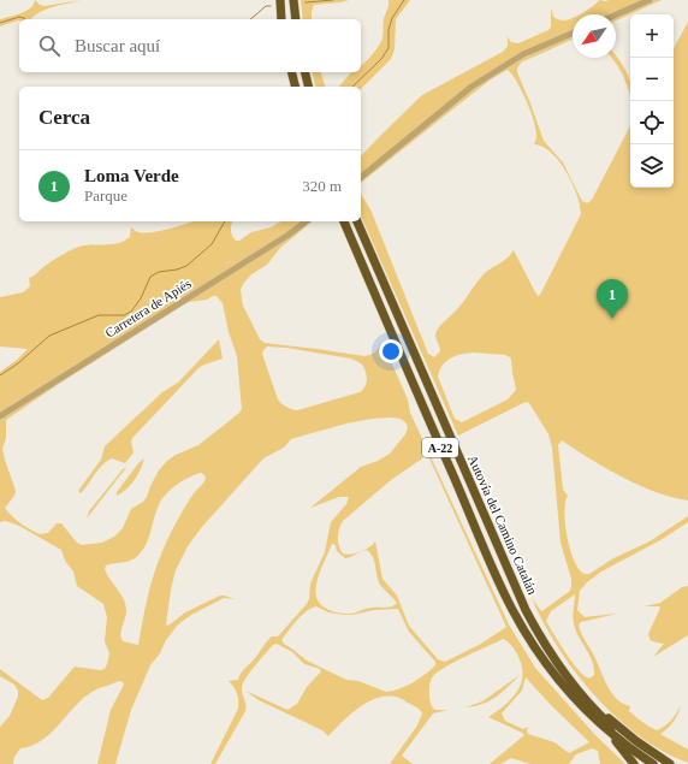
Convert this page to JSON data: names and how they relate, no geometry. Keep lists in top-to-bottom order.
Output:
{
  "streets": {
    "highway": ["A-22", "Autovía del Camino Catalán"],
    "street": ["Carretera de Apiés"]
  },
  "north": "bottom left",
  "page": {
    "map_buttons": ["+", "−"],
    "search": "Buscar aquí",
    "heading": "Cerca",
    "list": [
      {
        "mark": "1",
        "name": "Loma Verde",
        "note": "Parque",
        "value": "320 m"
      }
    ],
    "pins": "1"
  }
}
